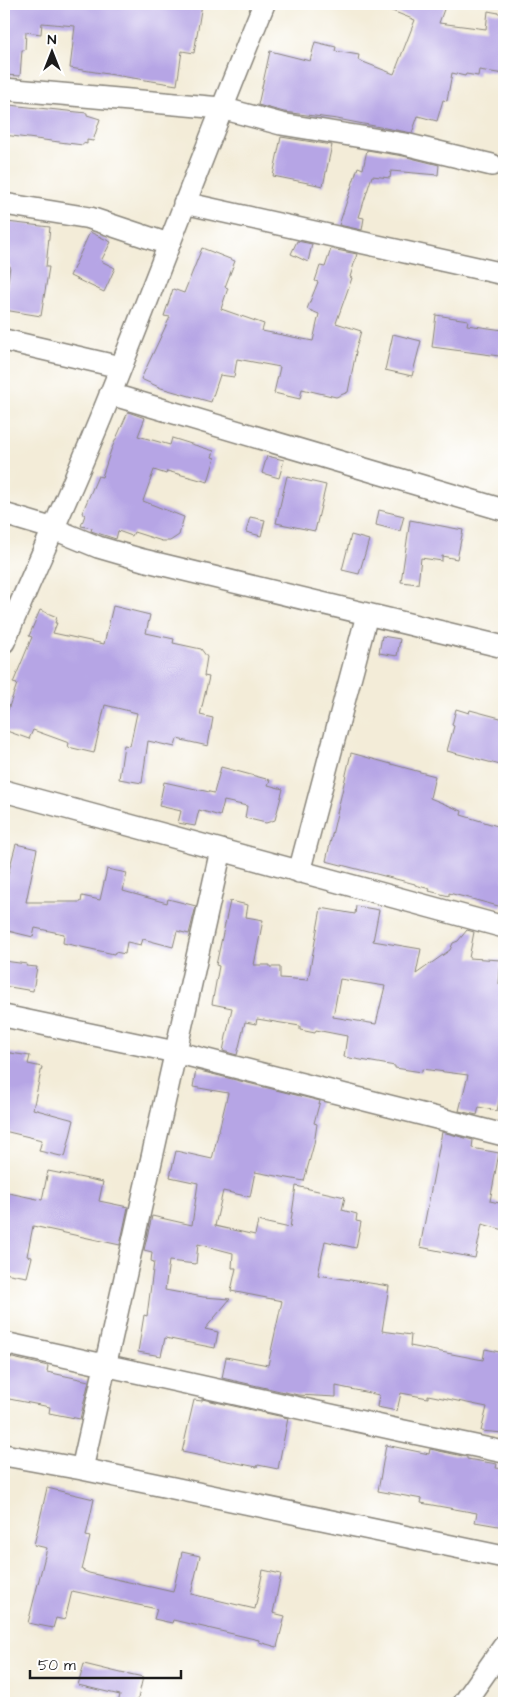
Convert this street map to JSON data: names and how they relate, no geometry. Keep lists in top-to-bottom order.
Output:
{
  "scale_bar": "50 m",
  "north": "top"
}
